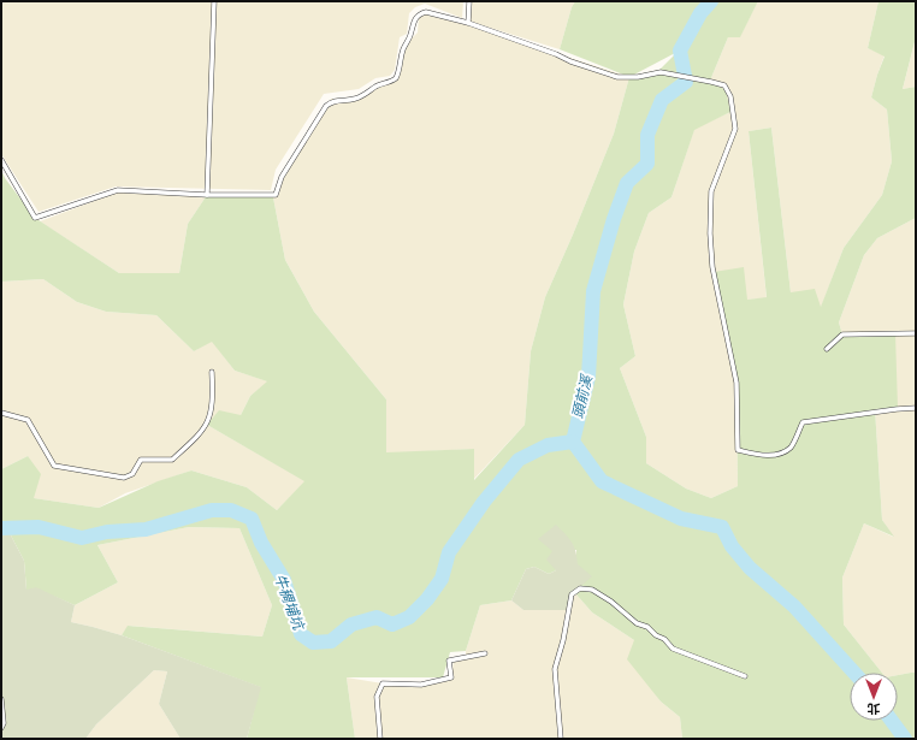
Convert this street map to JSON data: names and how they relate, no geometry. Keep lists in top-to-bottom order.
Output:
{
  "water": ["頭前溪", "牛稠埔坑"],
  "north": "bottom"
}
